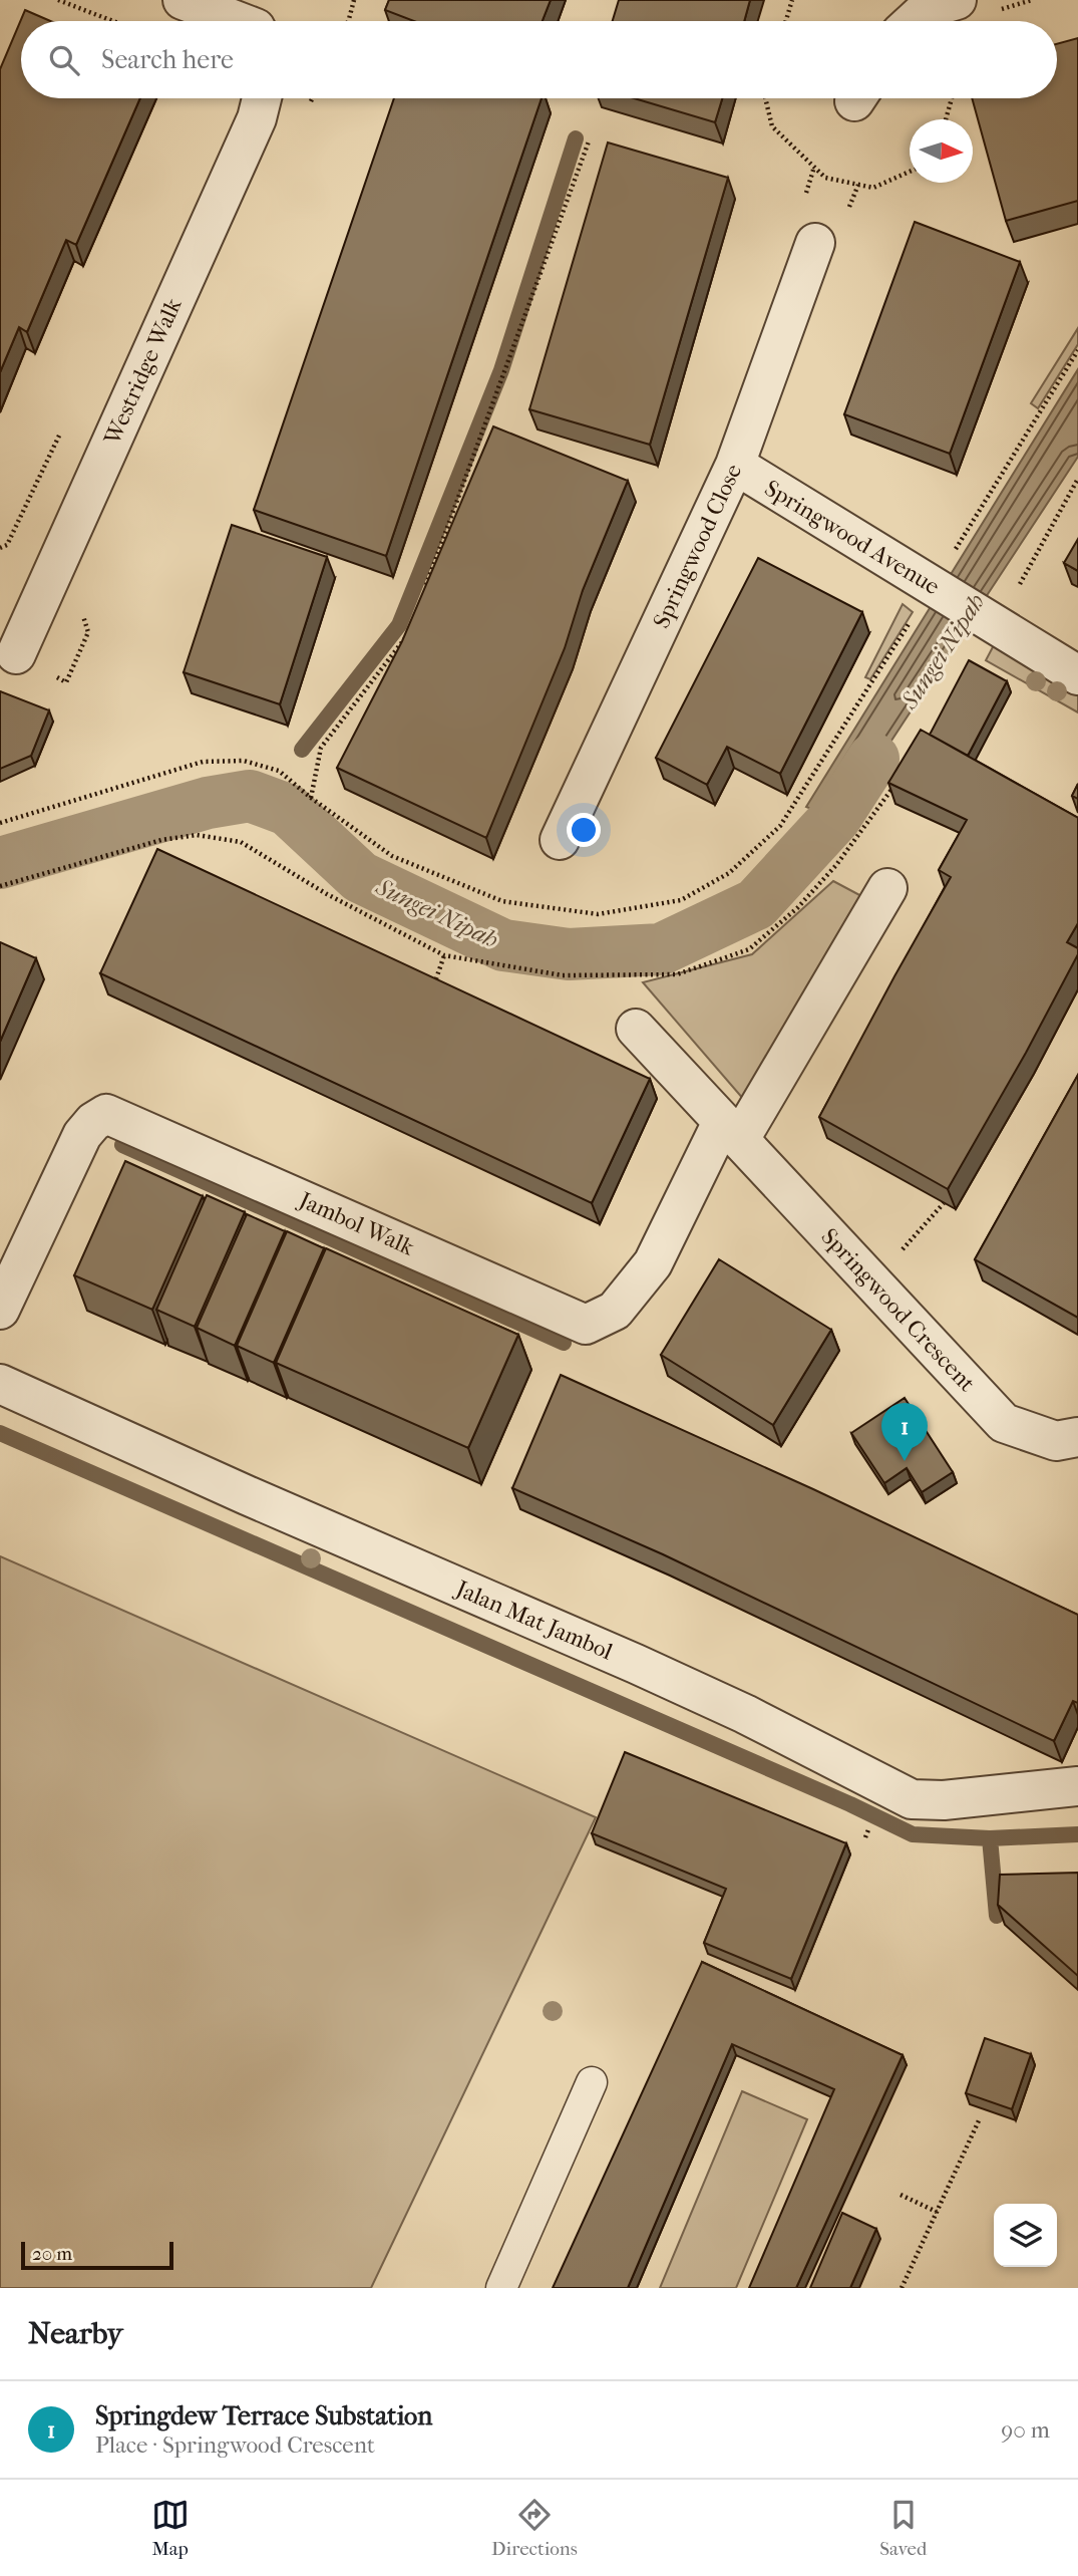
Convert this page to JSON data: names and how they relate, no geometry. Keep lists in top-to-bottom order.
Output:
{
  "streets": {
    "street": [
      "Westridge Walk",
      "Springwood Avenue",
      "Springwood Close",
      "Jambol Walk",
      "Springwood Crescent",
      "Jalan Mat Jambol"
    ]
  },
  "crossings": [
    ["Springwood Avenue", "Springwood Close"],
    ["Jambol Walk", "Springwood Crescent"]
  ],
  "water": ["Sungei Nipah"],
  "scale_bar": "20 m",
  "north": "right",
  "page": {
    "search": "Search here",
    "pins": "1",
    "scale": "20 m",
    "heading": "Nearby",
    "list": [
      {
        "mark": "1",
        "name": "Springdew Terrace Substation",
        "note": "Place · Springwood Crescent",
        "value": "90 m"
      }
    ],
    "nav": ["Map", "Directions", "Saved"]
  }
}
